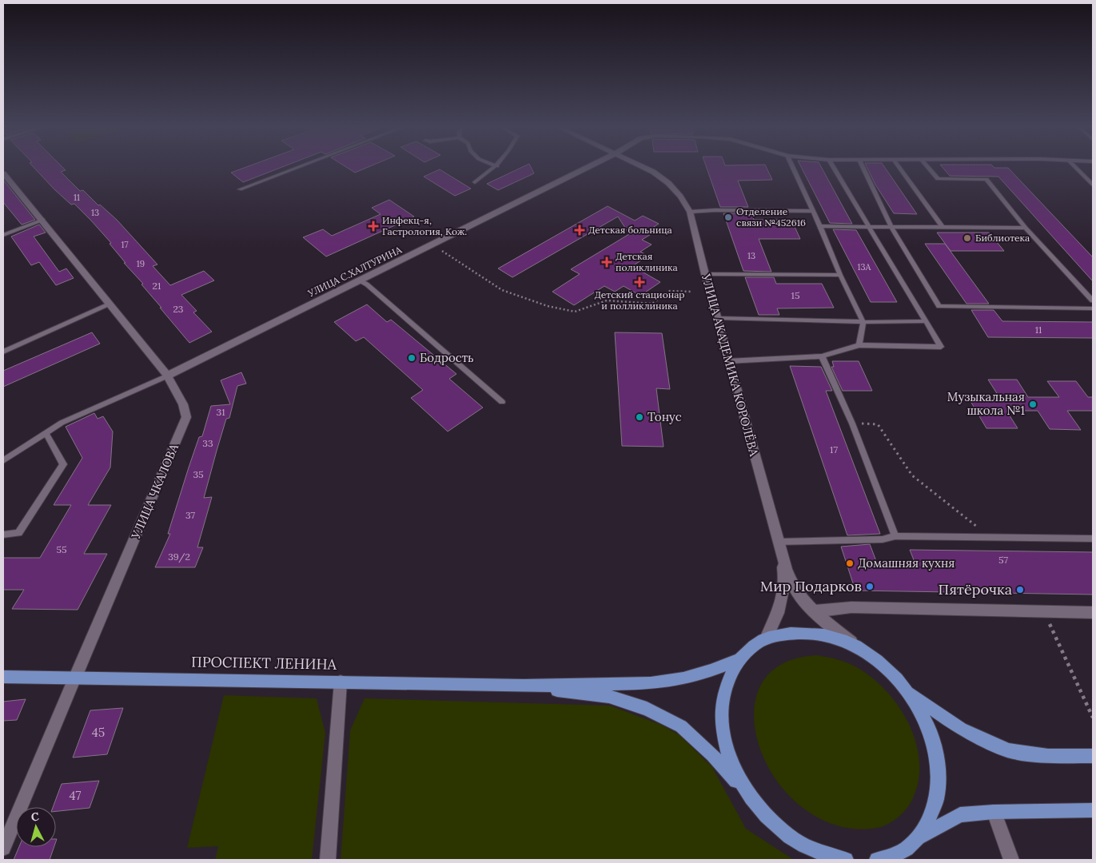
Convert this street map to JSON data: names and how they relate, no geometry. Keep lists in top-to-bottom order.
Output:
{
  "streets": {
    "main road": ["ПРОСПЕКТ ЛЕНИНА"],
    "street": ["УЛИЦА С.ХАЛТУРИНА", "УЛИЦА АКАДЕМИКА КОРОЛЁВА", "УЛИЦА ЧКАЛОВА"]
  },
  "crossings": [
    ["УЛИЦА С.ХАЛТУРИНА", "УЛИЦА ЧКАЛОВА"],
    ["УЛИЦА ЧКАЛОВА", "ПРОСПЕКТ ЛЕНИНА"]
  ],
  "places": {
    "other": [
      "Отделение связи №452616",
      "Библиотека",
      "Бодрость",
      "Музыкальная школа №1",
      "Тонус",
      "Домашняя кухня",
      "Мир Подарков",
      "Пятёрочка"
    ],
    "health": [
      "Инфекц-я, Гастрология, Кож.",
      "Детская больница",
      "Детская поликлиника",
      "Детский стационар и полликлиника"
    ]
  },
  "house_numbers": [
    "11",
    "13",
    "17",
    "13",
    "19",
    "13А",
    "21",
    "15",
    "23",
    "11",
    "31",
    "33",
    "17",
    "35",
    "37",
    "55",
    "39/2",
    "57",
    "45",
    "47"
  ],
  "north": "top"
}
